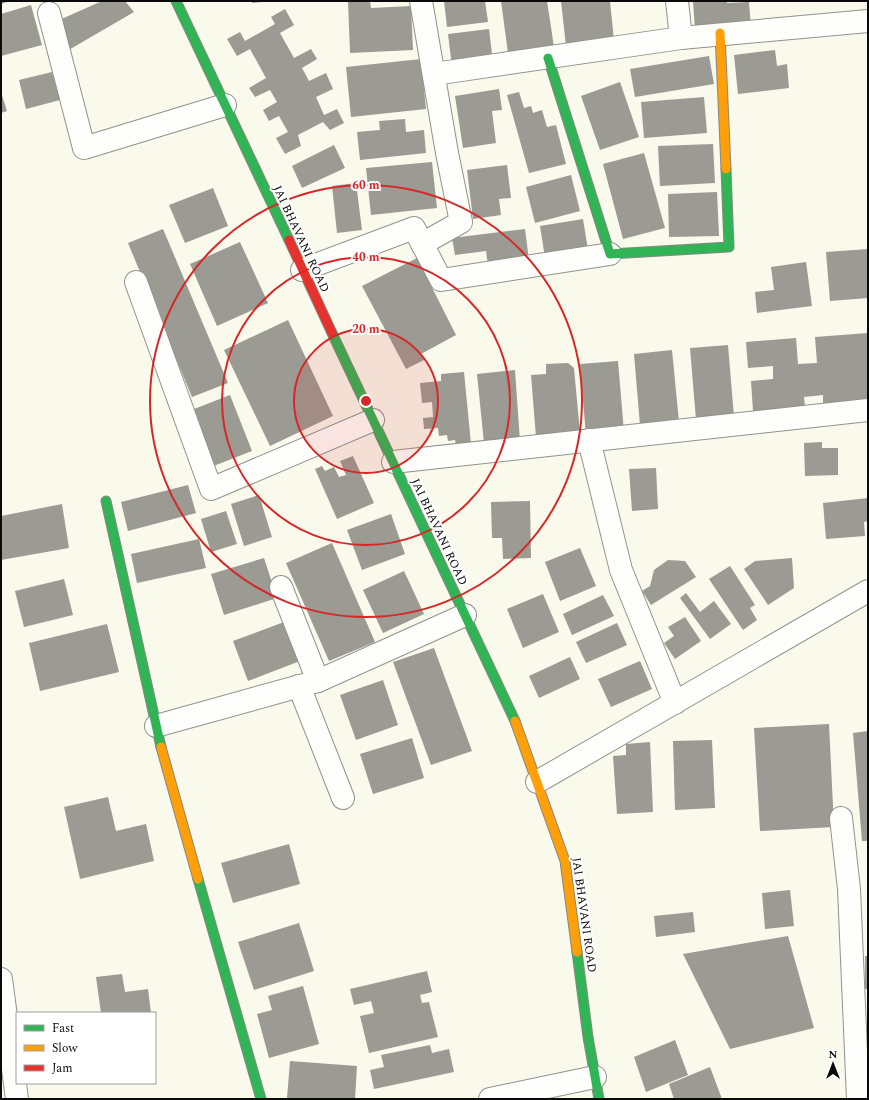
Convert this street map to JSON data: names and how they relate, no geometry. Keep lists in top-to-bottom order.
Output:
{
  "streets": {
    "street": ["JAI BHAVANI ROAD"]
  },
  "legend": ["Fast", "Slow", "Jam"],
  "north": "top",
  "rings": ["60 m", "40 m", "20 m"]
}
